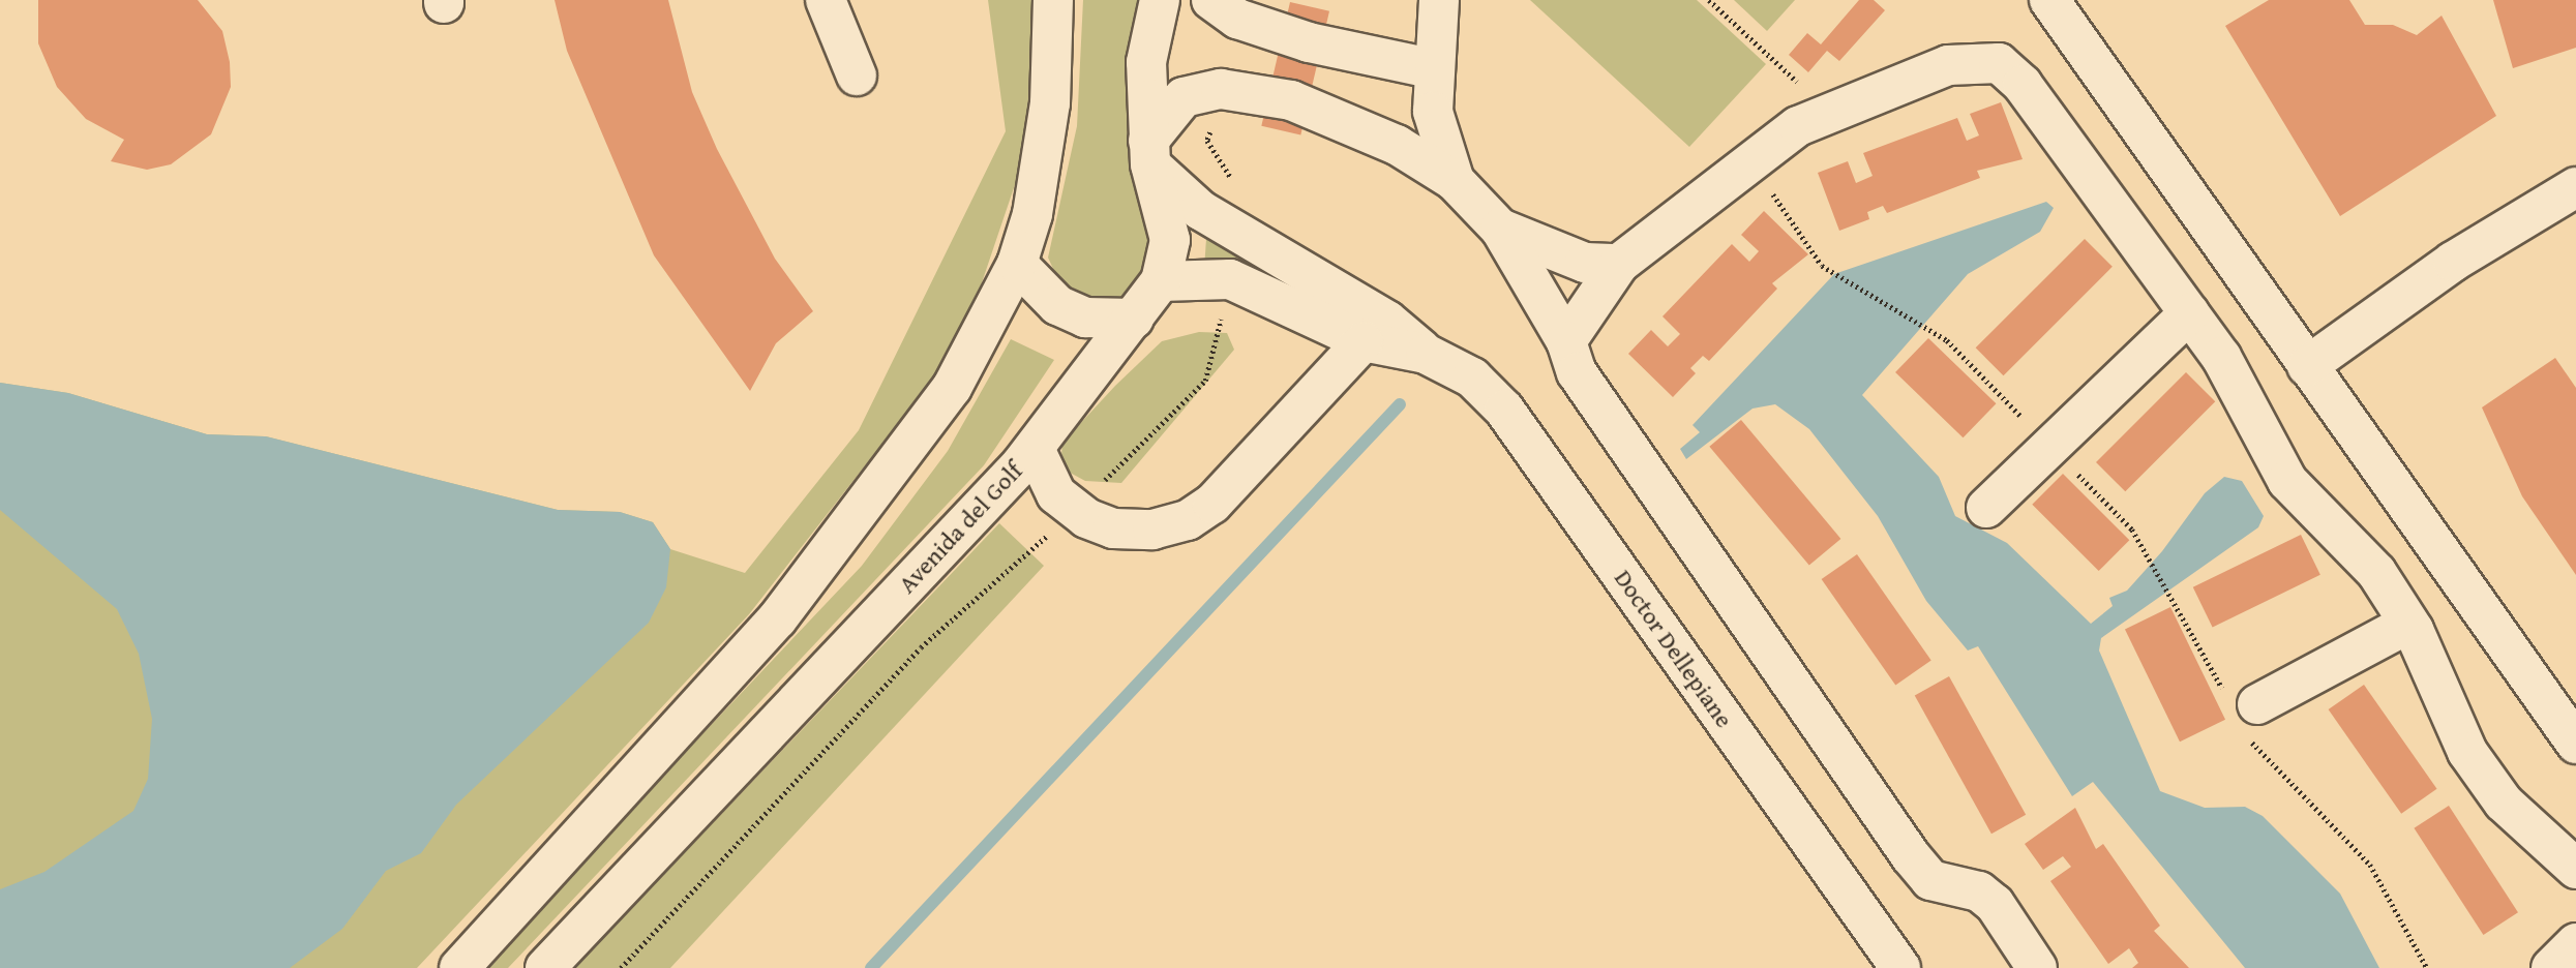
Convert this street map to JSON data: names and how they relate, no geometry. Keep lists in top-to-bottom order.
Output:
{
  "streets": {
    "street": ["Avenida del Golf", "Doctor Dellepiane"]
  },
  "crossings": [
    ["Avenida del Golf", "Doctor Dellepiane"]
  ]
}
